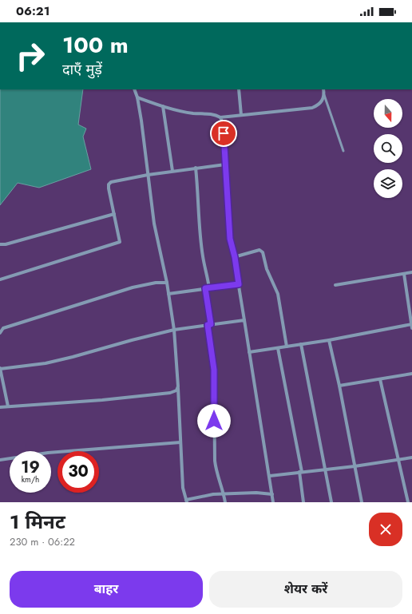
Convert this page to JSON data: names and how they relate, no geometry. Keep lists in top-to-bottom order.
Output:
{
  "north": "bottom",
  "page": {
    "status": "06:21",
    "turn": ["100 m", "दाएँ मुड़ें"],
    "speed": "19 km/h",
    "limit": "30",
    "heading": ["1 मिनट", "230 m · 06:22"],
    "buttons": ["बाहर", "शेयर करें"]
  }
}
